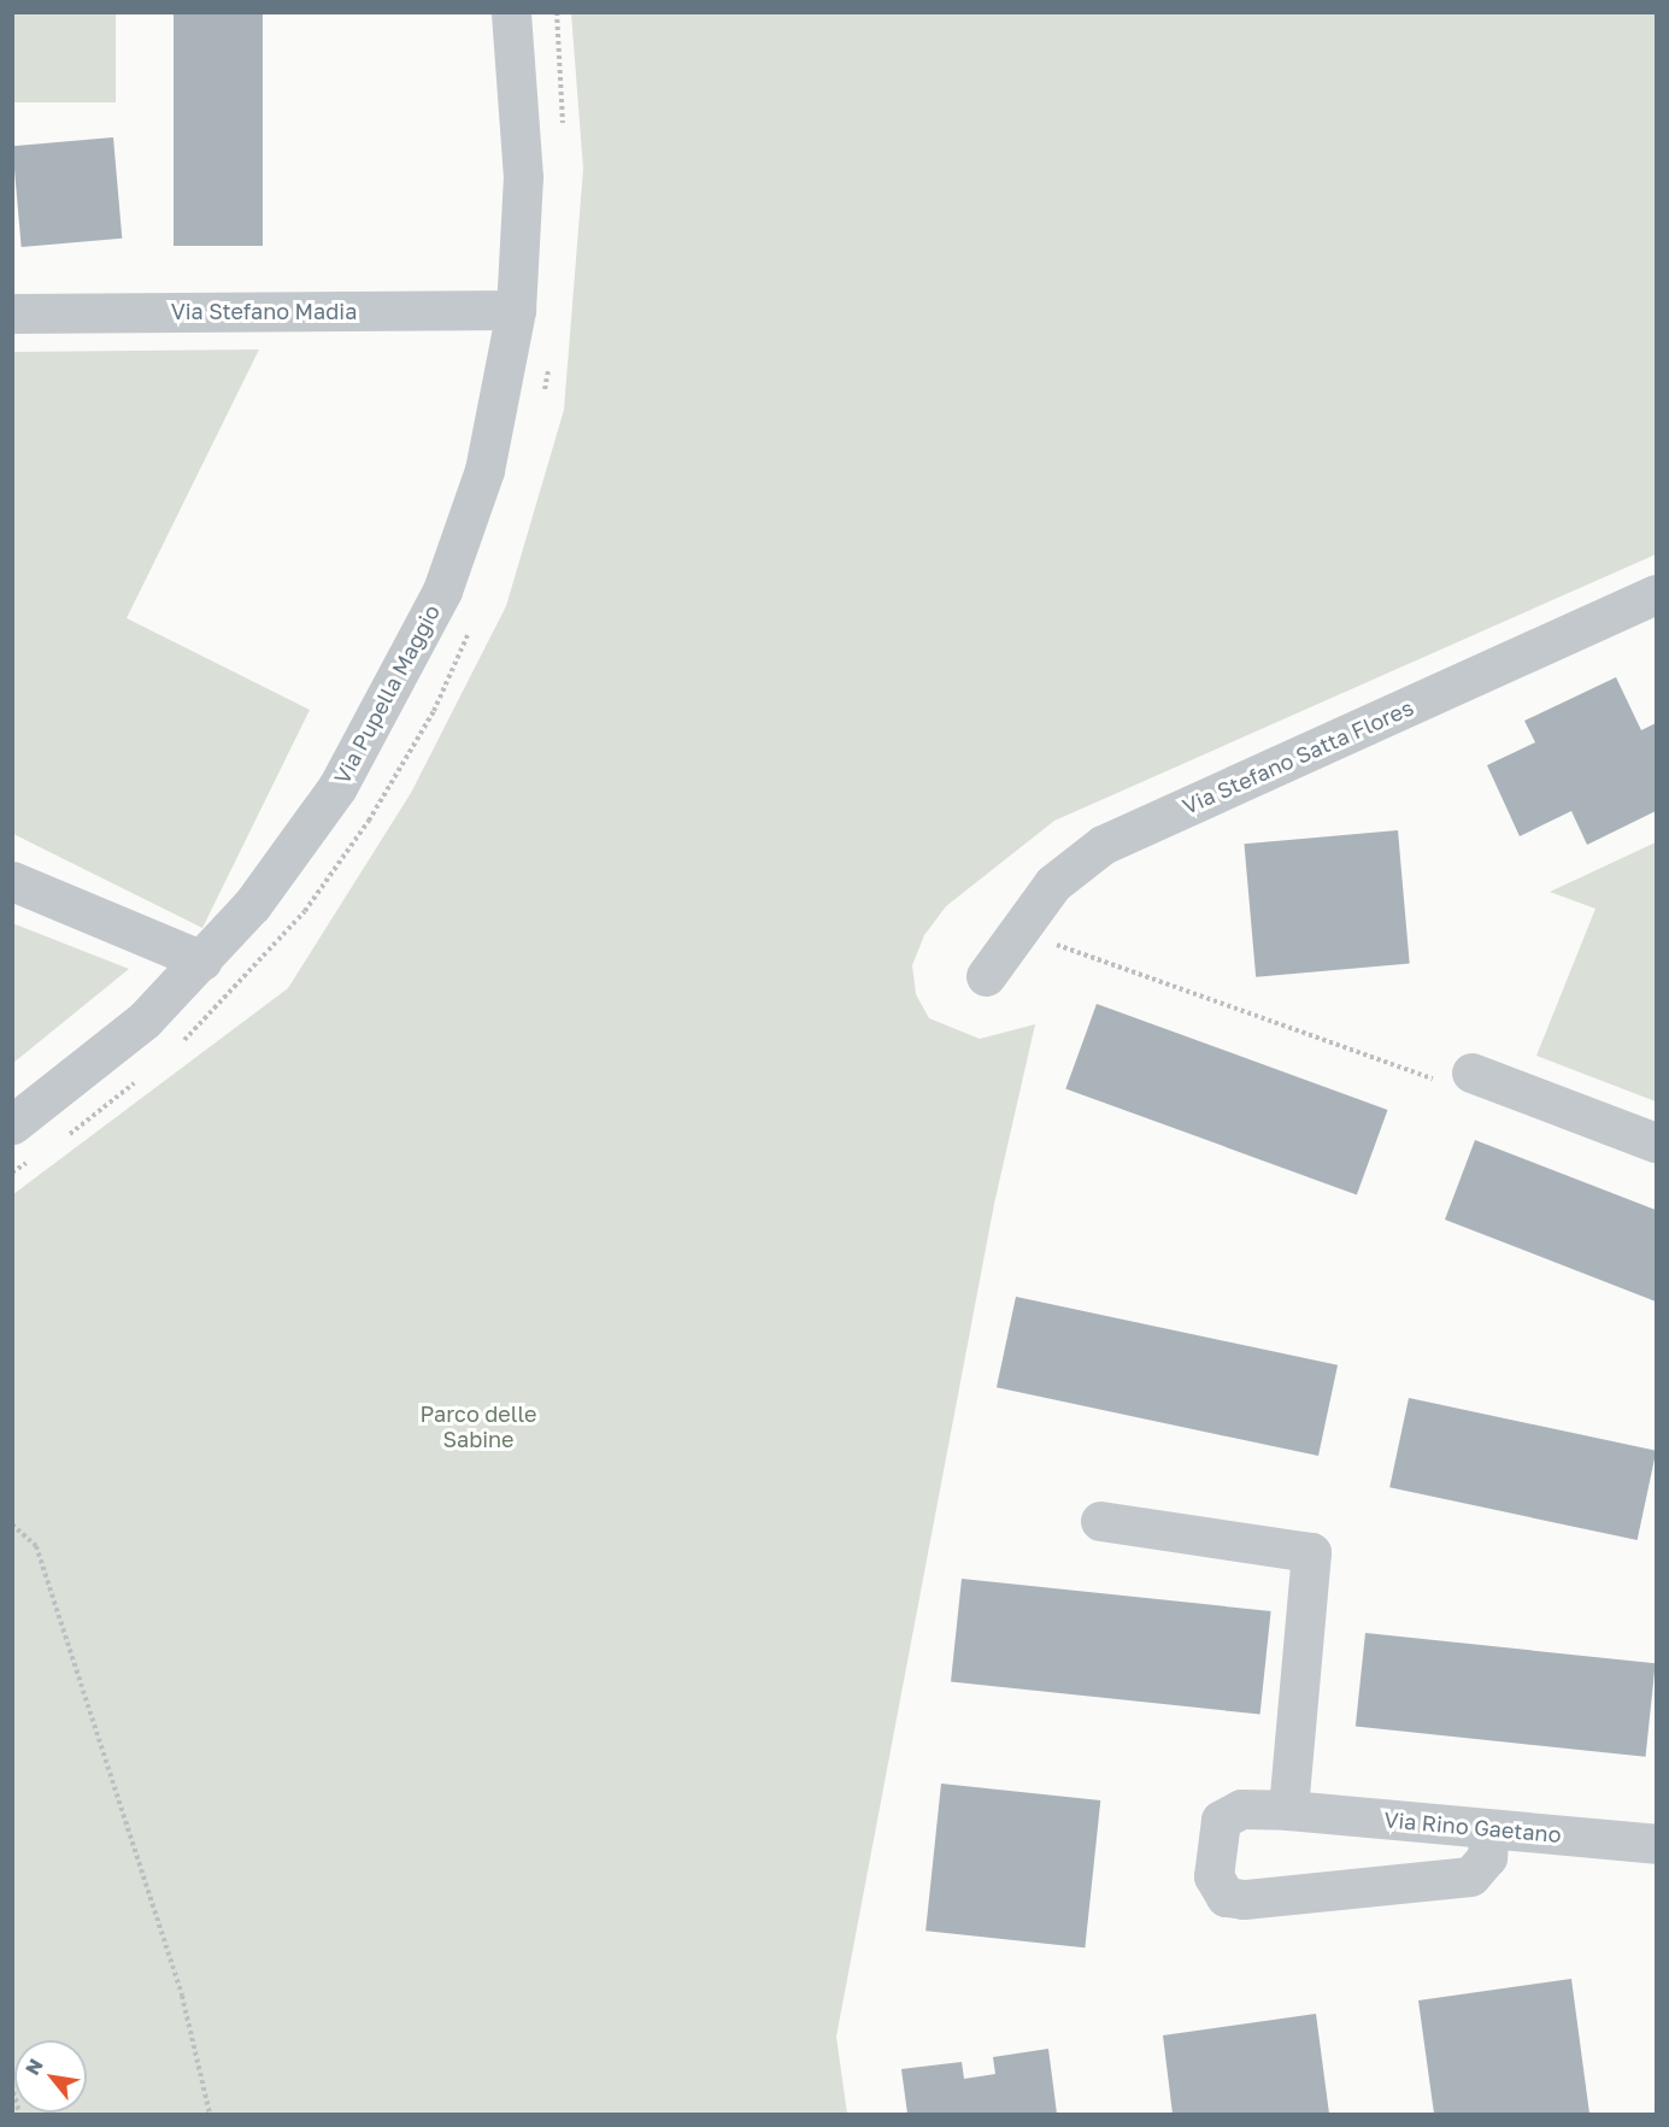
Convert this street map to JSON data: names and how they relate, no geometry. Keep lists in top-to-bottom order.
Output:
{
  "streets": {
    "street": [
      "Via Stefano Madia",
      "Via Pupella Maggio",
      "Via Stefano Satta Flores",
      "Via Rino Gaetano"
    ]
  },
  "crossings": [
    ["Via Stefano Madia", "Via Pupella Maggio"]
  ],
  "parks": ["Parco delle Sabine"],
  "north": "top left"
}
